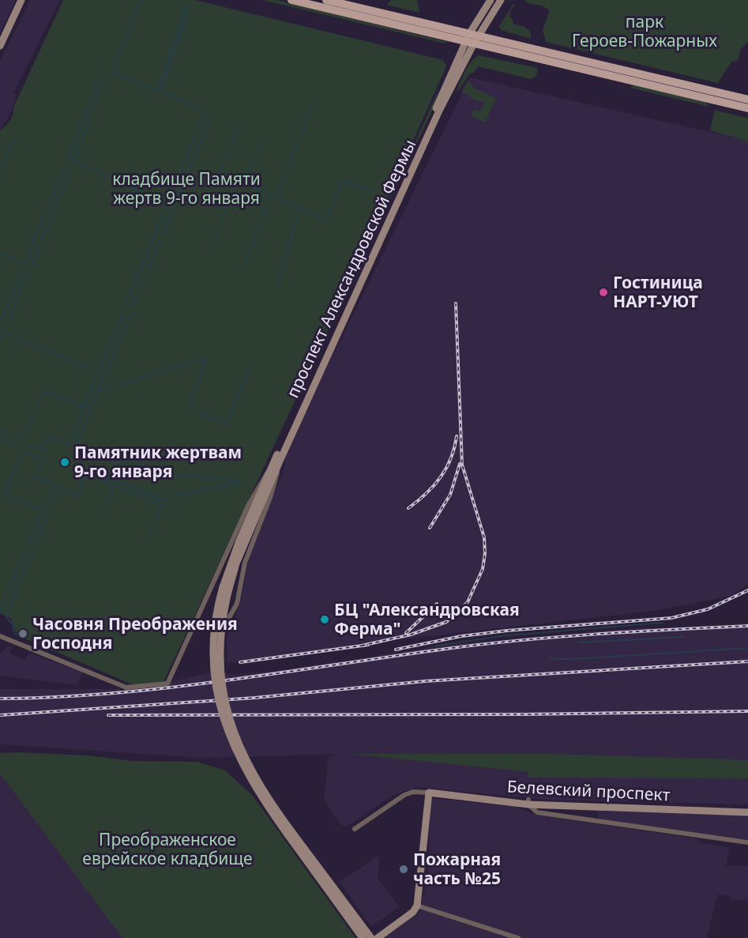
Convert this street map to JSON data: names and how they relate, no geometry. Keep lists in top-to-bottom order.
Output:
{
  "streets": {
    "main road": ["проспект Александровской Фермы", "Белевский проспект"]
  },
  "parks": ["парк Героев-Пожарных", "кладбище Памяти жертв 9-го января", "Преображенское еврейское кладбище"],
  "places": [
    "Гостиница НАРТ-УЮТ",
    "Памятник жертвам 9-го января",
    "БЦ \"Александровская Ферма\"",
    "Часовня Преображения Господня",
    "Пожарная часть №25"
  ]
}
